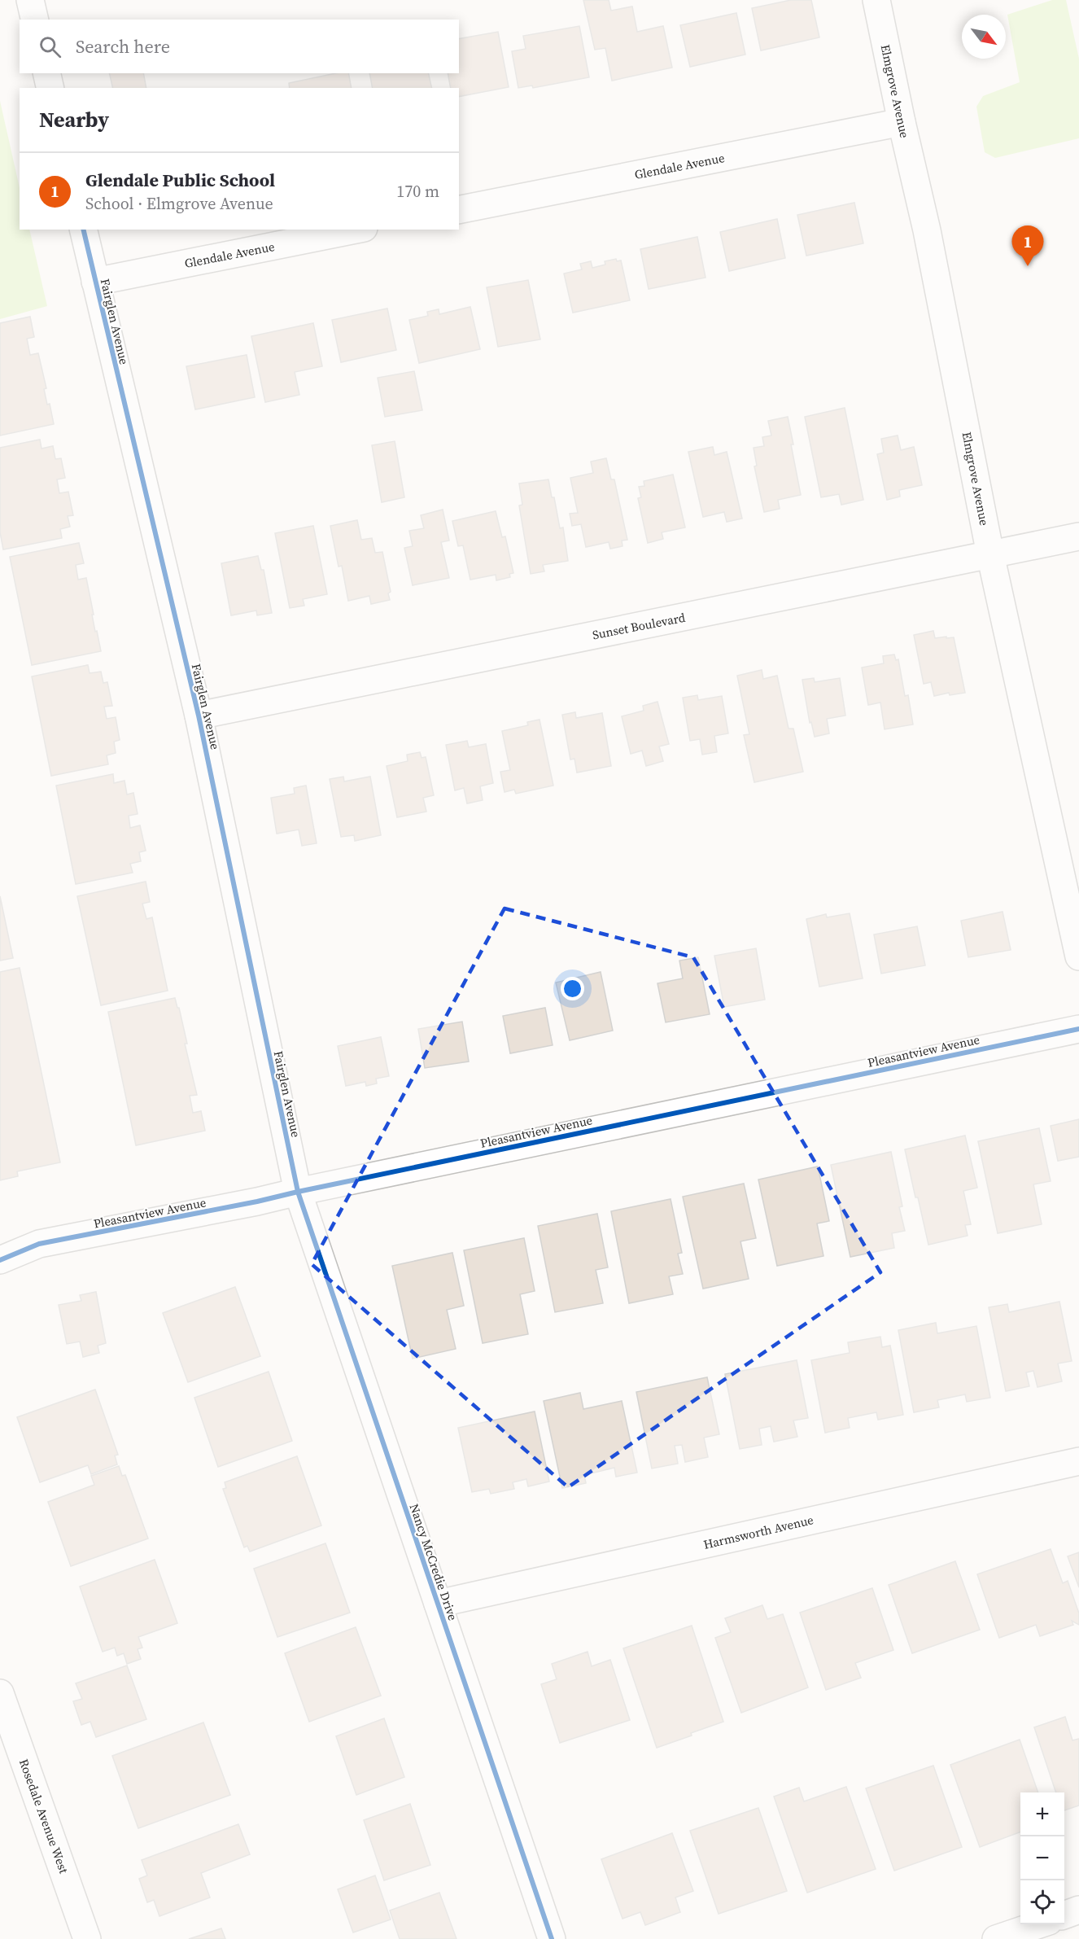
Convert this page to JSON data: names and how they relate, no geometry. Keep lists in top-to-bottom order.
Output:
{
  "streets": {
    "street": [
      "Elmgrove Avenue",
      "Glendale Avenue",
      "Fairglen Avenue",
      "Sunset Boulevard",
      "Pleasantview Avenue",
      "Harmsworth Avenue",
      "Nancy McCredie Drive",
      "Rosedale Avenue West"
    ]
  },
  "crossings": [
    ["Elmgrove Avenue", "Glendale Avenue"],
    ["Elmgrove Avenue", "Sunset Boulevard"],
    ["Glendale Avenue", "Fairglen Avenue"],
    ["Fairglen Avenue", "Sunset Boulevard"],
    ["Fairglen Avenue", "Pleasantview Avenue"],
    ["Fairglen Avenue", "Nancy McCredie Drive"],
    ["Pleasantview Avenue", "Nancy McCredie Drive"],
    ["Harmsworth Avenue", "Nancy McCredie Drive"]
  ],
  "north": "bottom right",
  "page": {
    "search": "Search here",
    "heading": "Nearby",
    "list": [
      {
        "mark": "1",
        "name": "Glendale Public School",
        "note": "School · Elmgrove Avenue",
        "value": "170 m"
      }
    ],
    "pins": "1",
    "map_buttons": ["+", "−"]
  }
}
